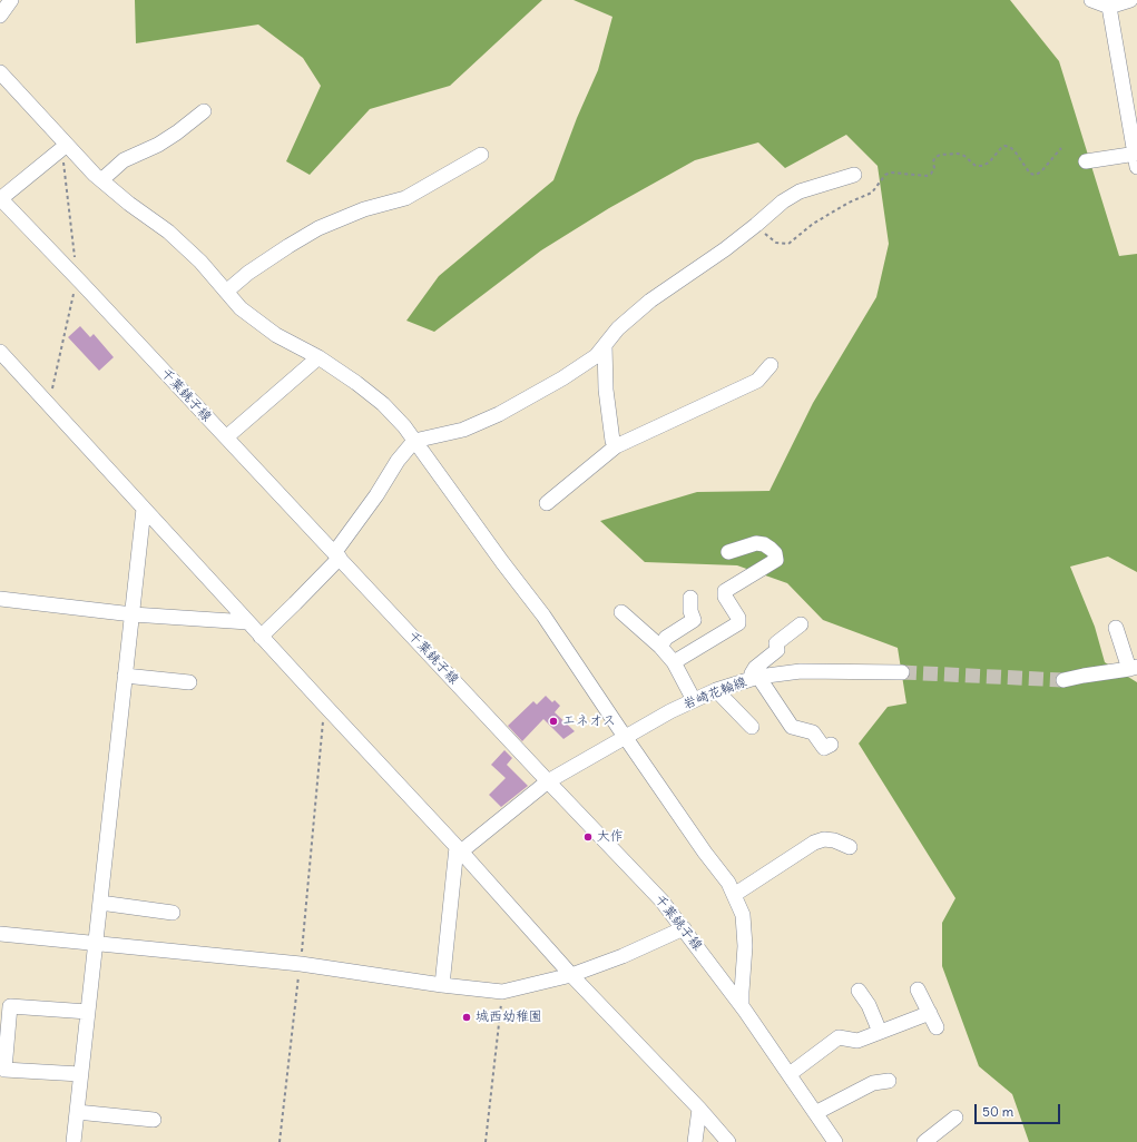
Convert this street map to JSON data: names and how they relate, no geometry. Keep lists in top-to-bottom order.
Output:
{
  "streets": {
    "street": ["千葉銚子線", "岩崎花輪線"]
  },
  "crossings": [
    ["千葉銚子線", "岩崎花輪線"]
  ],
  "places": ["エネオス", "大作", "城西幼稚園"],
  "scale_bar": "50 m"
}
